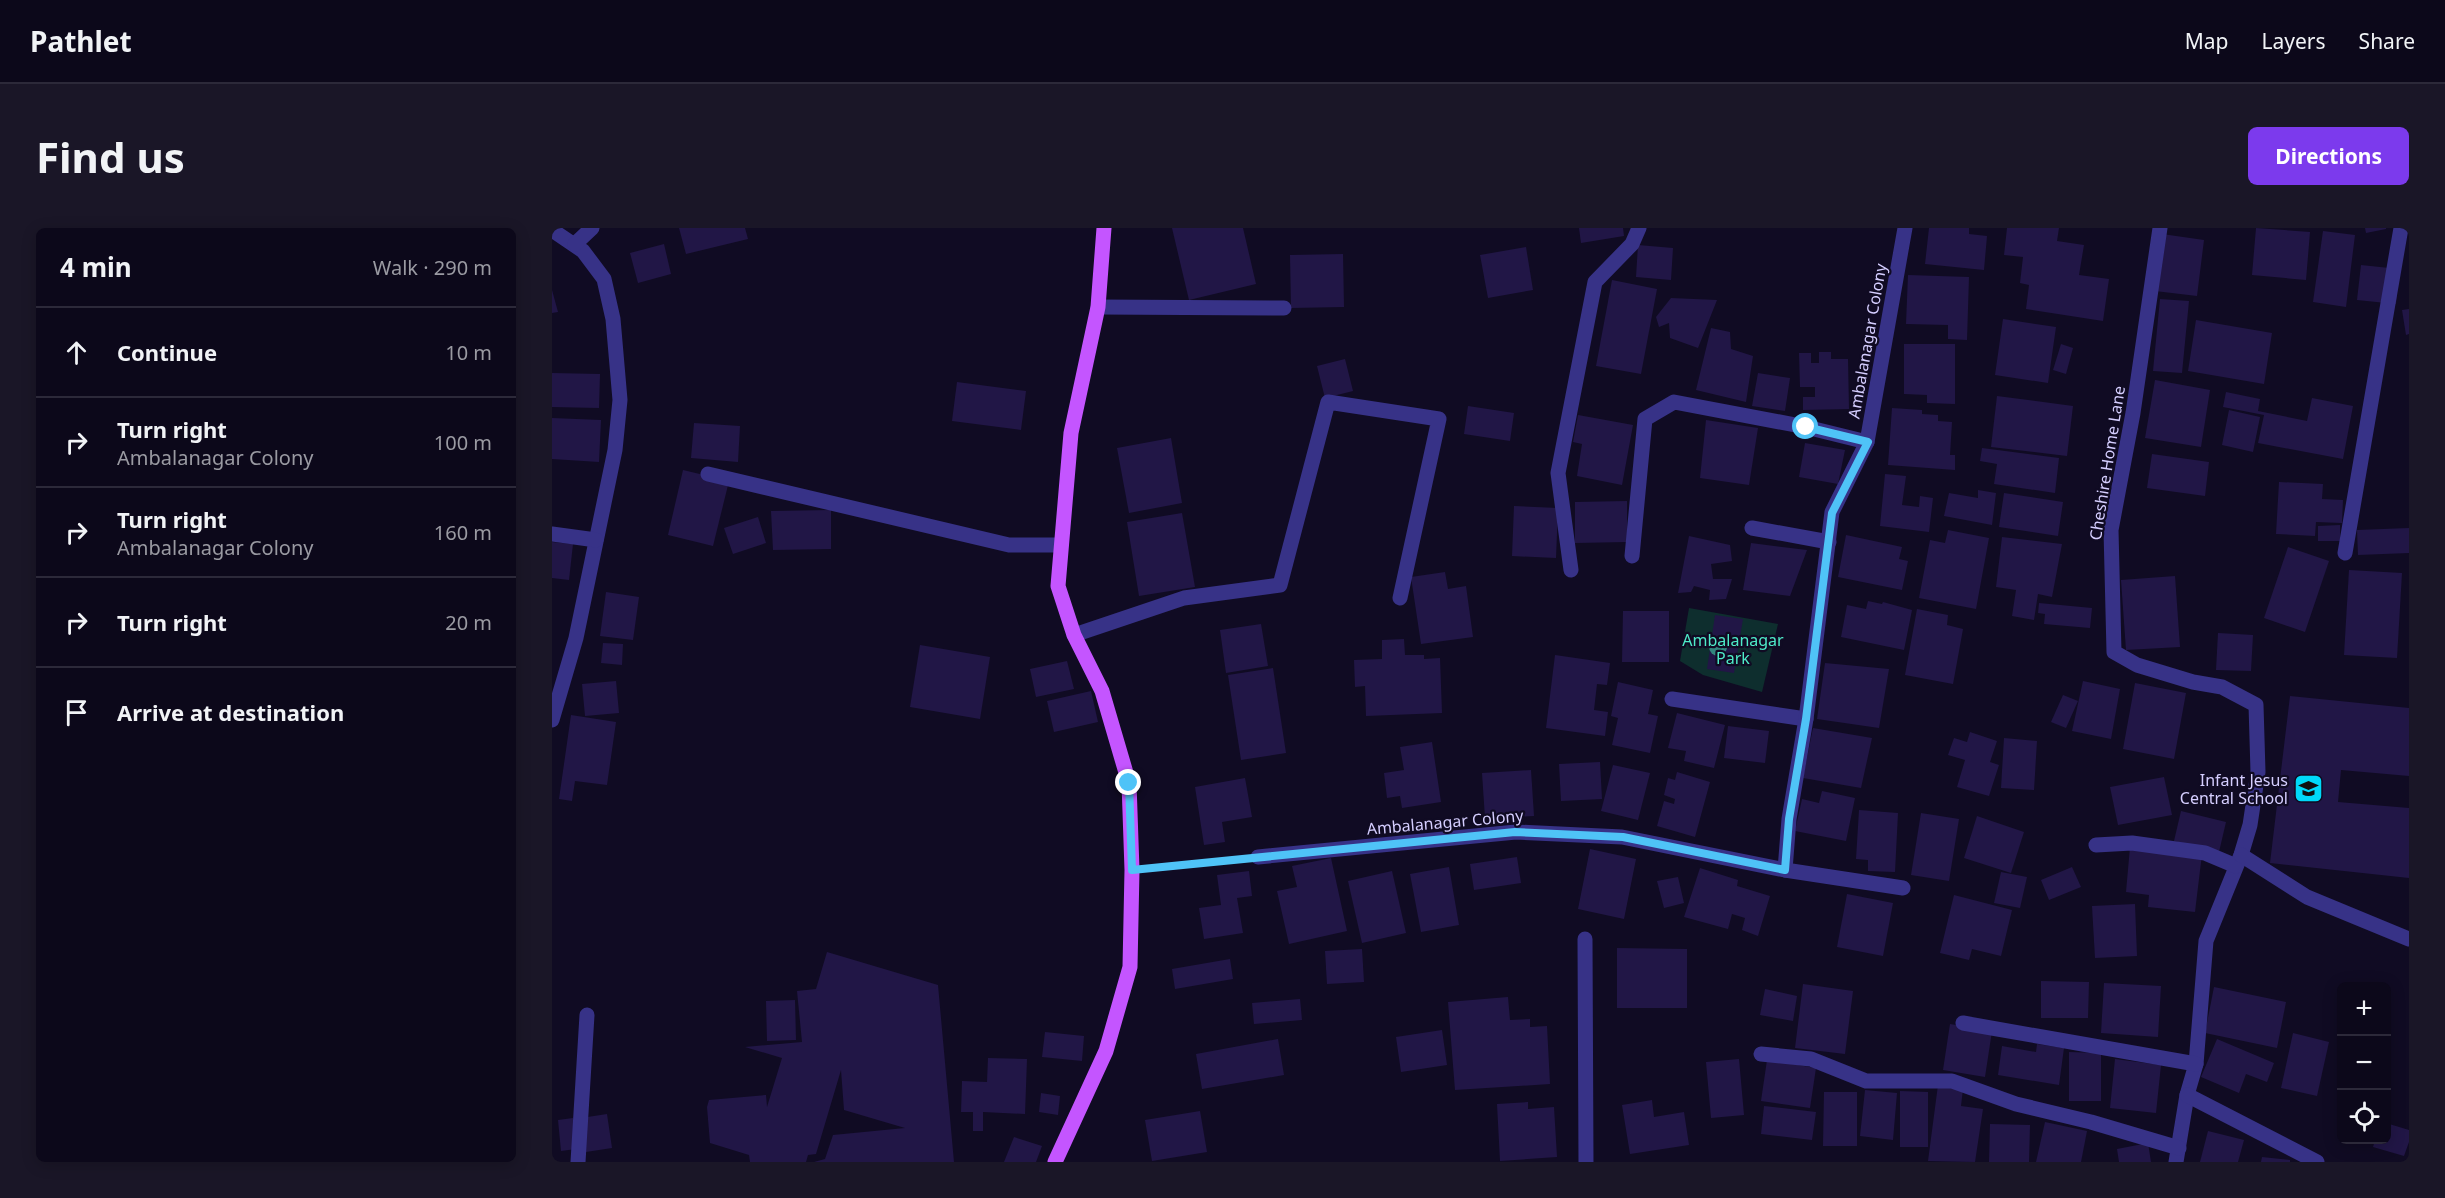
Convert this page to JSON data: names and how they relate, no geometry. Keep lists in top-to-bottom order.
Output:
{
  "streets": {
    "street": ["Ambalanagar Colony", "Cheshire Home Lane"]
  },
  "parks": ["Ambalanagar Park"],
  "places": {
    "school or university": ["Infant Jesus Central School"]
  },
  "page": {
    "header": "Pathlet",
    "nav": ["Map", "Layers", "Share"],
    "buttons": "Directions",
    "title": "Find us",
    "heading": ["4 min", "Walk · 290 m"],
    "list": [
      ["Continue", "10 m"],
      ["Turn right", "Ambalanagar Colony", "100 m"],
      ["Turn right", "Ambalanagar Colony", "160 m"],
      ["Turn right", "20 m"],
      "Arrive at destination"
    ],
    "map_buttons": ["+", "−"]
  }
}
